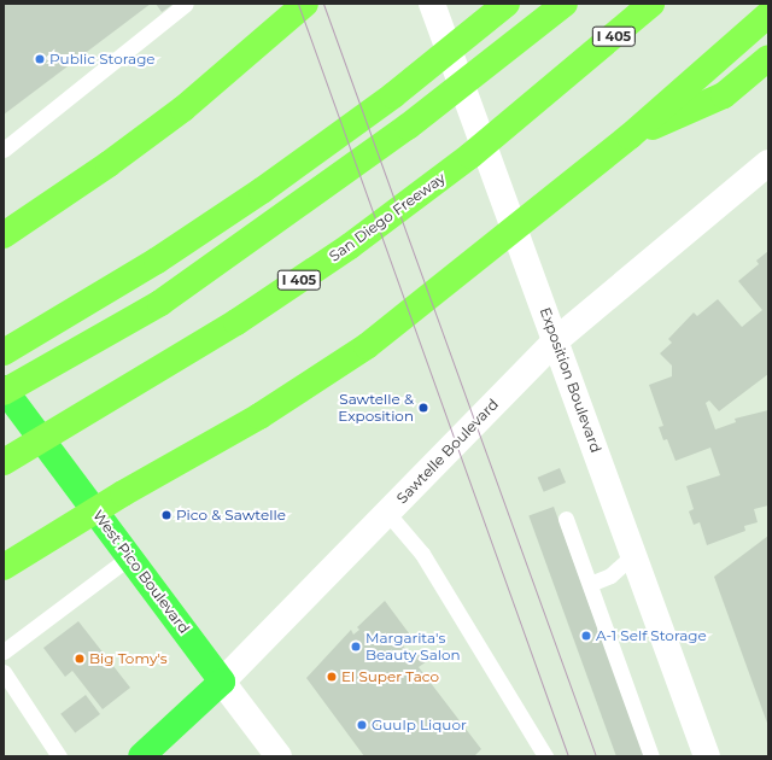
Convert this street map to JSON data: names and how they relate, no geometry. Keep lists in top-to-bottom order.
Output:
{
  "streets": {
    "highway": ["I 405", "San Diego Freeway"],
    "main road": ["Exposition Boulevard", "Sawtelle Boulevard", "West Pico Boulevard"]
  },
  "crossings": [
    ["Exposition Boulevard", "Sawtelle Boulevard"],
    ["Sawtelle Boulevard", "West Pico Boulevard"]
  ],
  "places": [
    "Public Storage",
    "Sawtelle & Exposition",
    "Pico & Sawtelle",
    "A-1 Self Storage",
    "Margarita's Beauty Salon",
    "Big Tomy's",
    "El Super Taco",
    "Guulp Liquor"
  ]
}
